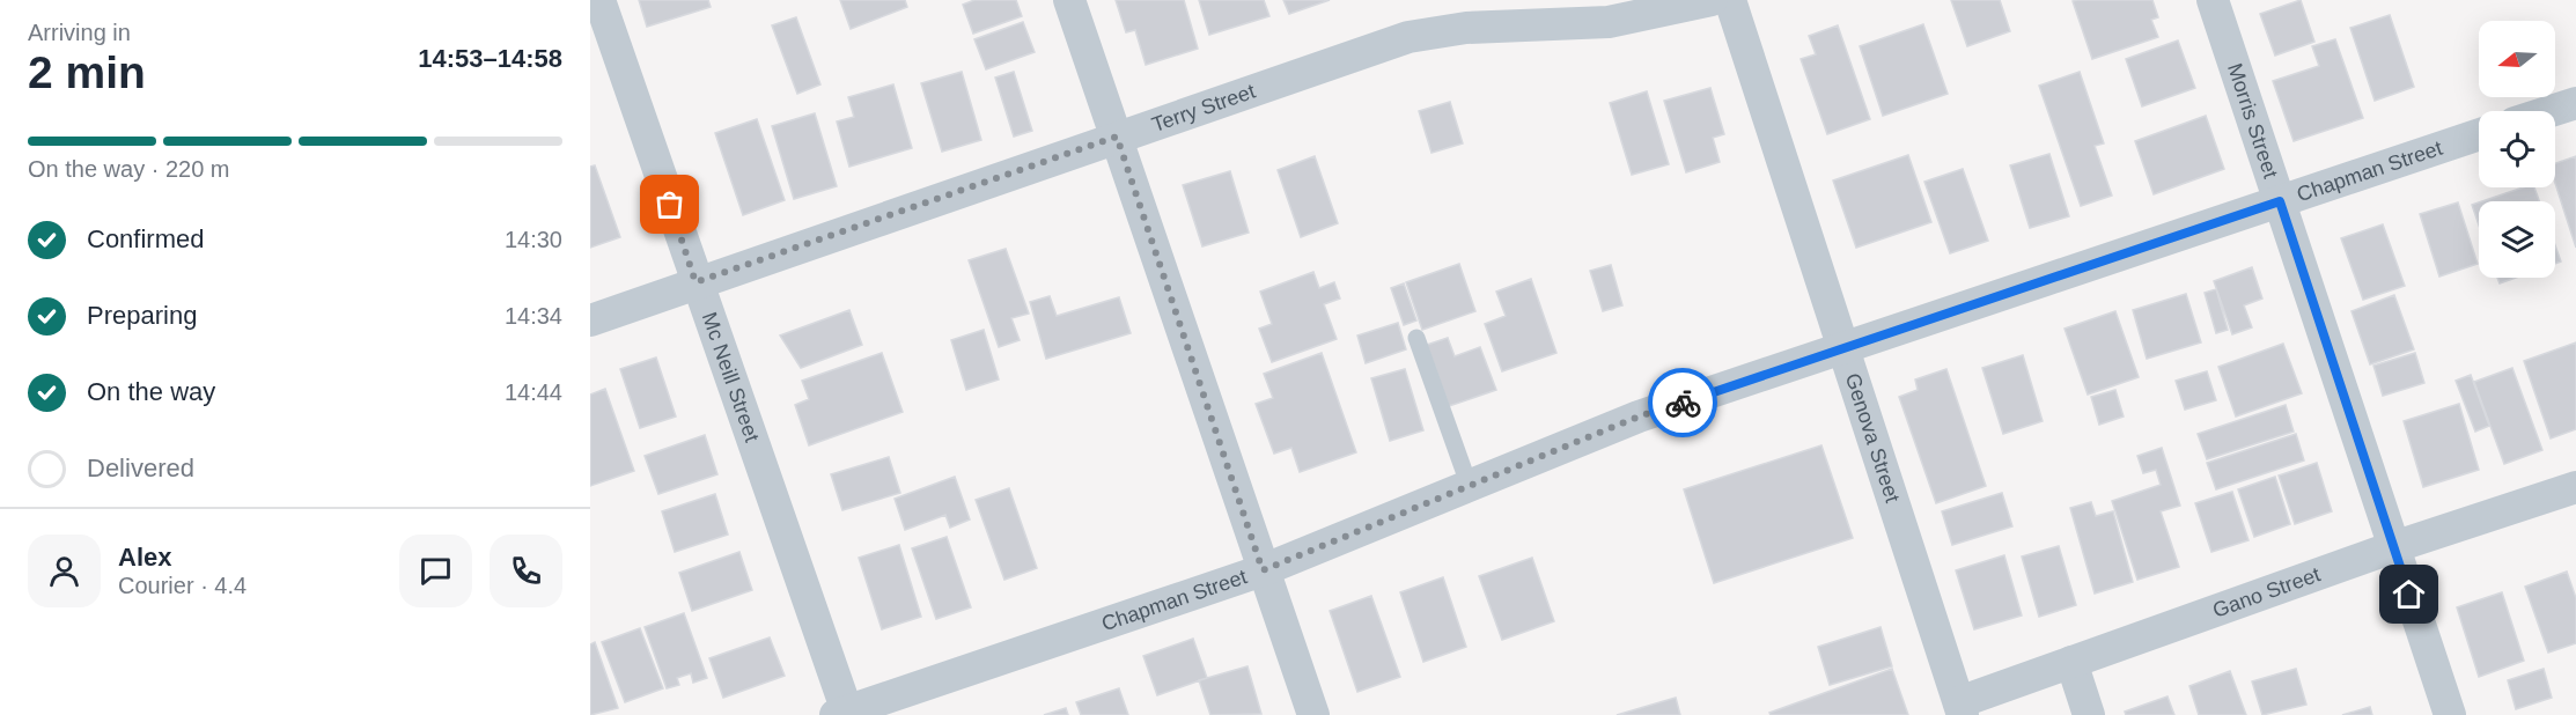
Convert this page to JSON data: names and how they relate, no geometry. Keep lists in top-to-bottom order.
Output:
{
  "streets": {
    "street": [
      "Terry Street",
      "Morris Street",
      "Chapman Street",
      "Mc Neill Street",
      "Genova Street",
      "Gano Street"
    ]
  },
  "crossings": [
    ["Terry Street", "Mc Neill Street"],
    ["Morris Street", "Chapman Street"],
    ["Morris Street", "Gano Street"],
    ["Chapman Street", "Mc Neill Street"],
    ["Chapman Street", "Genova Street"],
    ["Genova Street", "Gano Street"]
  ],
  "north": "left",
  "page": {
    "heading": ["2 min", "Arriving in", "14:53–14:58"],
    "panel": ["Alex", "Courier · 4.4"],
    "bar": "On the way · 220 m",
    "list": [
      ["Confirmed", "14:30"],
      ["Preparing", "14:34"],
      ["On the way", "14:44"],
      "Delivered"
    ]
  }
}
